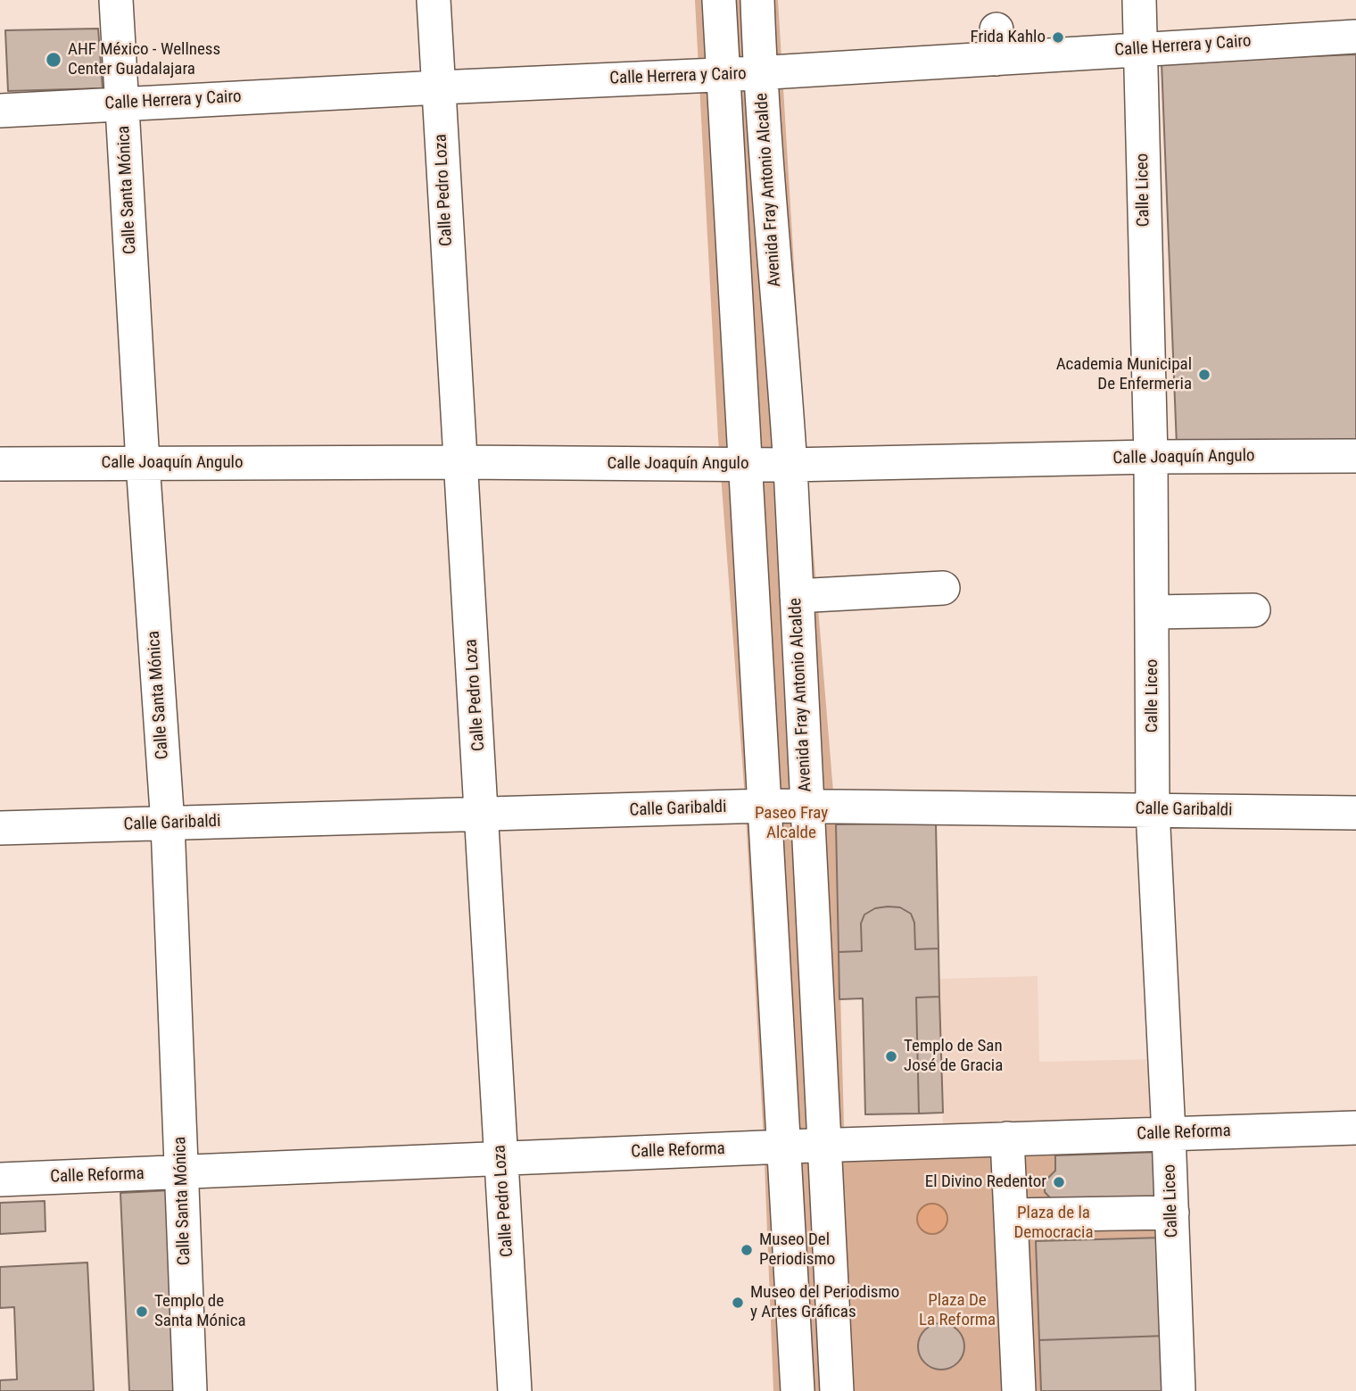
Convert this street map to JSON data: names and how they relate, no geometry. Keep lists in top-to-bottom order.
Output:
{
  "streets": {
    "street": [
      "Calle Herrera y Cairo",
      "Calle Santa Mónica",
      "Calle Pedro Loza",
      "Avenida Fray Antonio Alcalde",
      "Calle Liceo",
      "Calle Joaquín Angulo",
      "Calle Garibaldi",
      "Calle Reforma"
    ]
  },
  "crossings": [
    ["Calle Herrera y Cairo", "Calle Santa Mónica"],
    ["Calle Herrera y Cairo", "Calle Pedro Loza"],
    ["Calle Herrera y Cairo", "Avenida Fray Antonio Alcalde"],
    ["Calle Herrera y Cairo", "Calle Liceo"],
    ["Calle Santa Mónica", "Calle Joaquín Angulo"],
    ["Calle Santa Mónica", "Calle Garibaldi"],
    ["Calle Santa Mónica", "Calle Reforma"],
    ["Calle Pedro Loza", "Calle Joaquín Angulo"],
    ["Calle Pedro Loza", "Calle Garibaldi"],
    ["Calle Pedro Loza", "Calle Reforma"],
    ["Avenida Fray Antonio Alcalde", "Calle Joaquín Angulo"],
    ["Avenida Fray Antonio Alcalde", "Calle Garibaldi"],
    ["Avenida Fray Antonio Alcalde", "Calle Reforma"],
    ["Calle Liceo", "Calle Joaquín Angulo"],
    ["Calle Liceo", "Calle Garibaldi"],
    ["Calle Liceo", "Calle Reforma"]
  ],
  "parks": ["Paseo Fray Alcalde", "Plaza de la Democracia", "Plaza De La Reforma"],
  "places": [
    "Frida Kahlo",
    "AHF México - Wellness Center Guadalajara",
    "Academia Municipal De Enfermeria",
    "Templo de San José de Gracia",
    "El Divino Redentor",
    "Museo Del Periodismo",
    "Museo del Periodismo y Artes Gráficas",
    "Templo de Santa Mónica"
  ]
}
